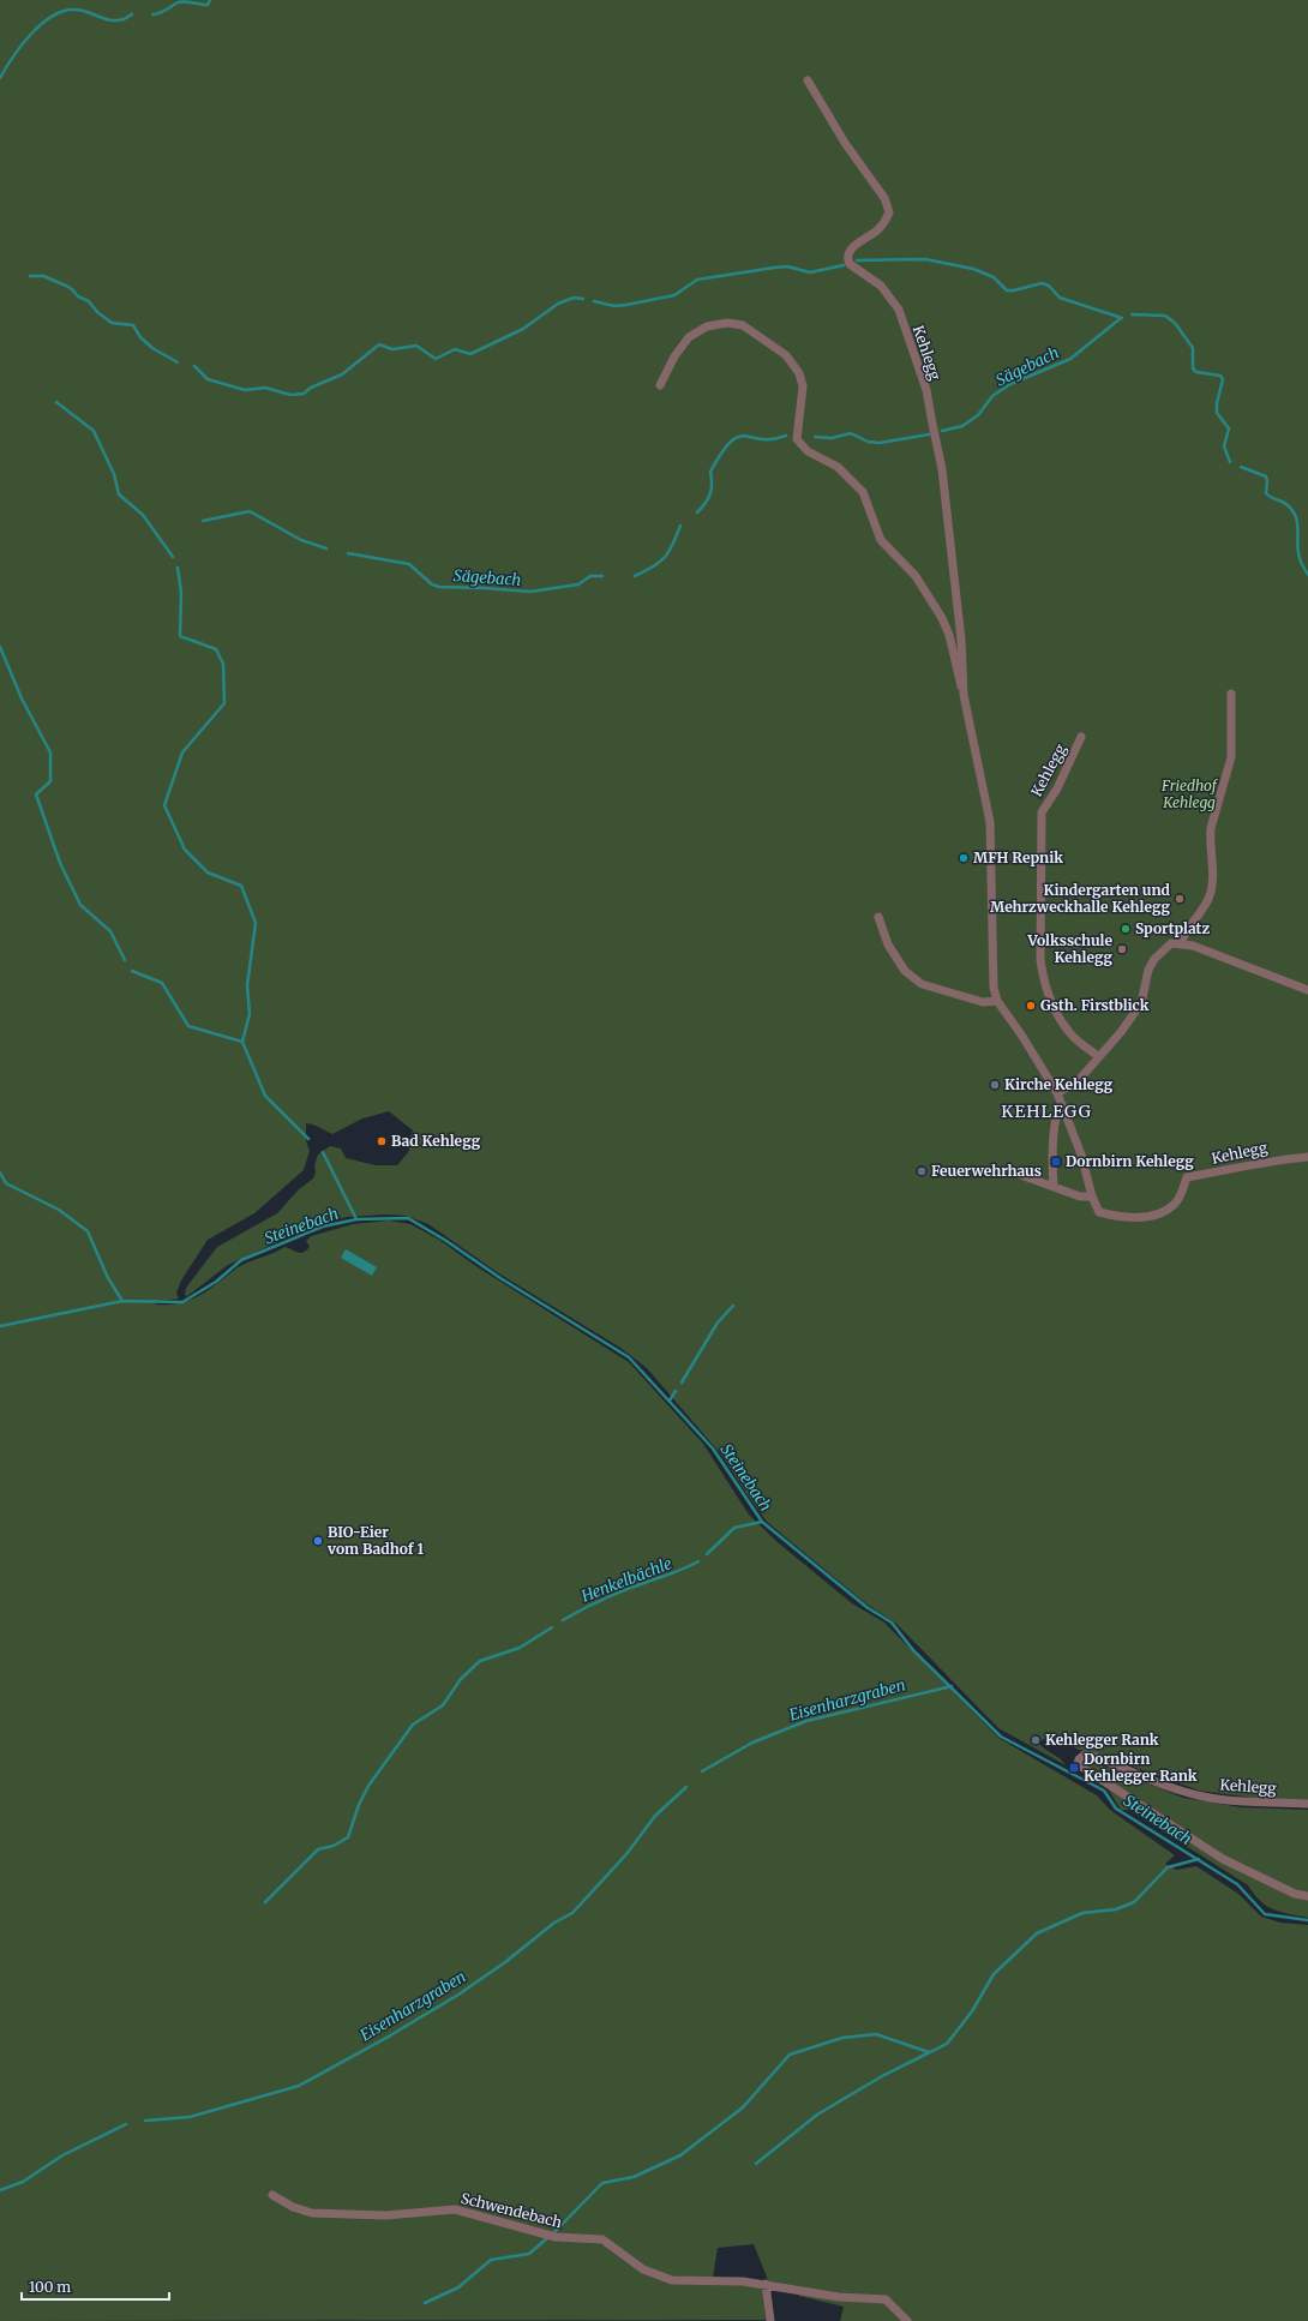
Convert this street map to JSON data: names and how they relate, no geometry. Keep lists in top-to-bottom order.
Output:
{
  "streets": {
    "street": ["Kehlegg", "Schwendebach"]
  },
  "districts": ["KEHLEGG"],
  "water": [
    "Sägebach",
    "Steinebach",
    "Henkelbächle",
    "Eisenharzgraben"
  ],
  "parks": ["Friedhof Kehlegg"],
  "places": {
    "other": [
      "MFH Repnik",
      "Kindergarten und Mehrzweckhalle Kehlegg",
      "Sportplatz",
      "Volksschule Kehlegg",
      "Gsth. Firstblick",
      "Kirche Kehlegg",
      "Bad Kehlegg",
      "Feuerwehrhaus",
      "BIO-Eier vom Badhof 1",
      "Kehlegger Rank"
    ],
    "transit": ["Dornbirn Kehlegg", "Dornbirn Kehlegger Rank"]
  },
  "scale_bar": "100 m"
}
